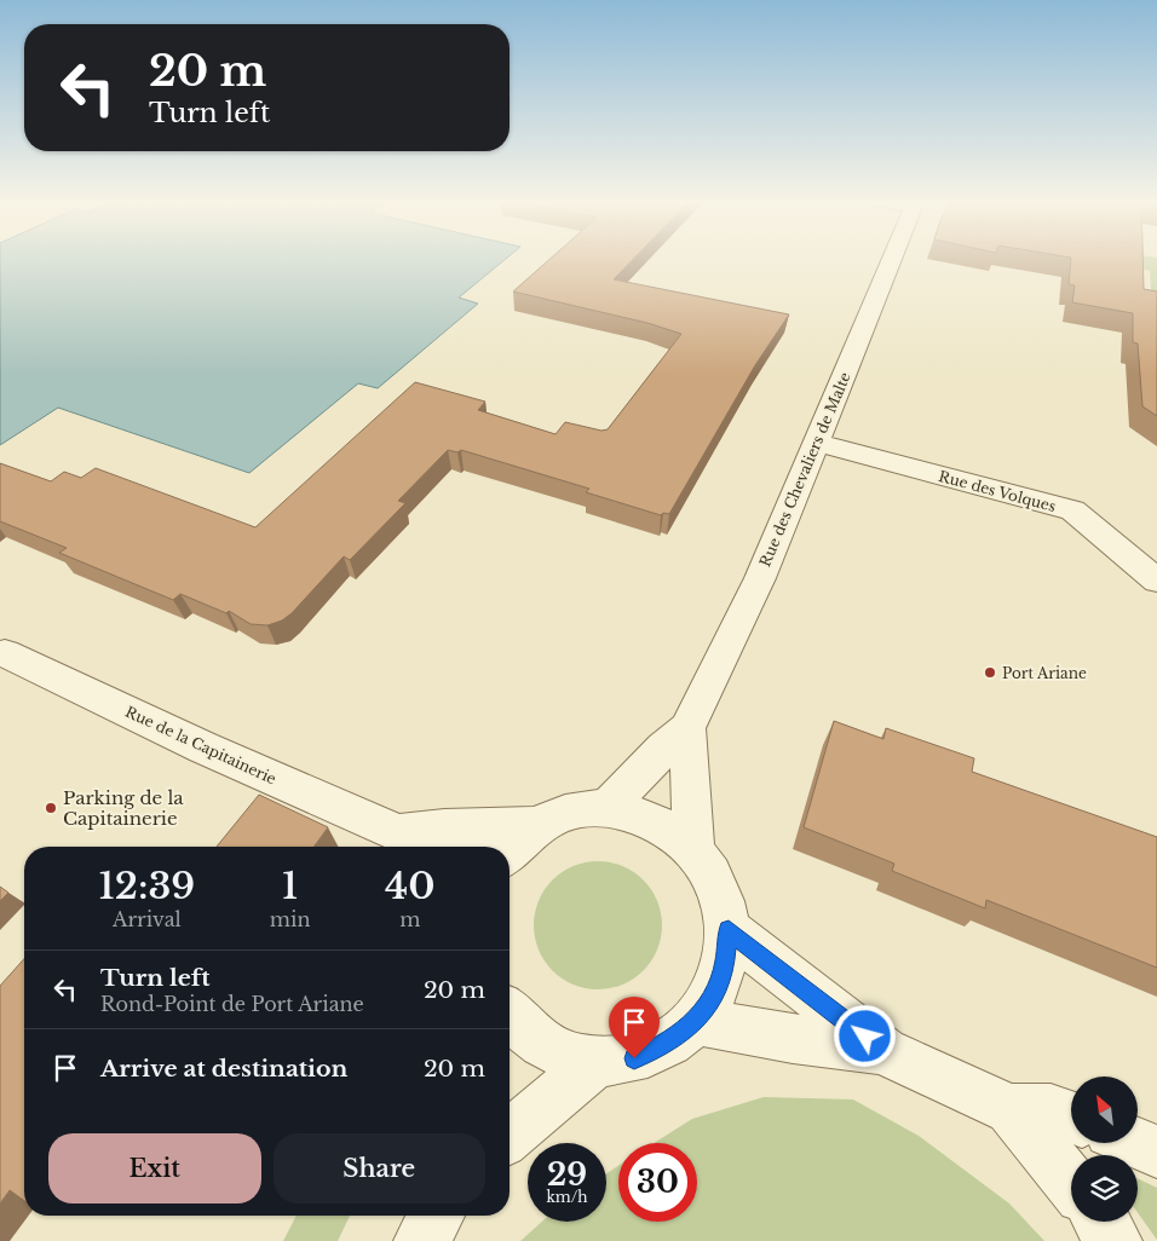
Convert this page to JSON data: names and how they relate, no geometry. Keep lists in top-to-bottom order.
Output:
{
  "streets": {
    "street": ["Rue des Chevaliers de Malte", "Rue des Volques", "Rue de la Capitainerie"]
  },
  "crossings": [
    ["Rue des Chevaliers de Malte", "Rue des Volques"]
  ],
  "places": ["Port Ariane", "Parking de la Capitainerie"],
  "north": "top left",
  "page": {
    "turn": ["20 m", "Turn left"],
    "eta": [
      "12:39",
      "Arrival",
      "1",
      "min",
      "40",
      "m"
    ],
    "list": [
      {
        "name": "Turn left",
        "note": "Rond-Point de Port Ariane",
        "value": "20 m"
      },
      {
        "name": "Arrive at destination",
        "value": "20 m"
      }
    ],
    "buttons": ["Exit", "Share"],
    "speed": "29 km/h",
    "limit": "30"
  }
}
